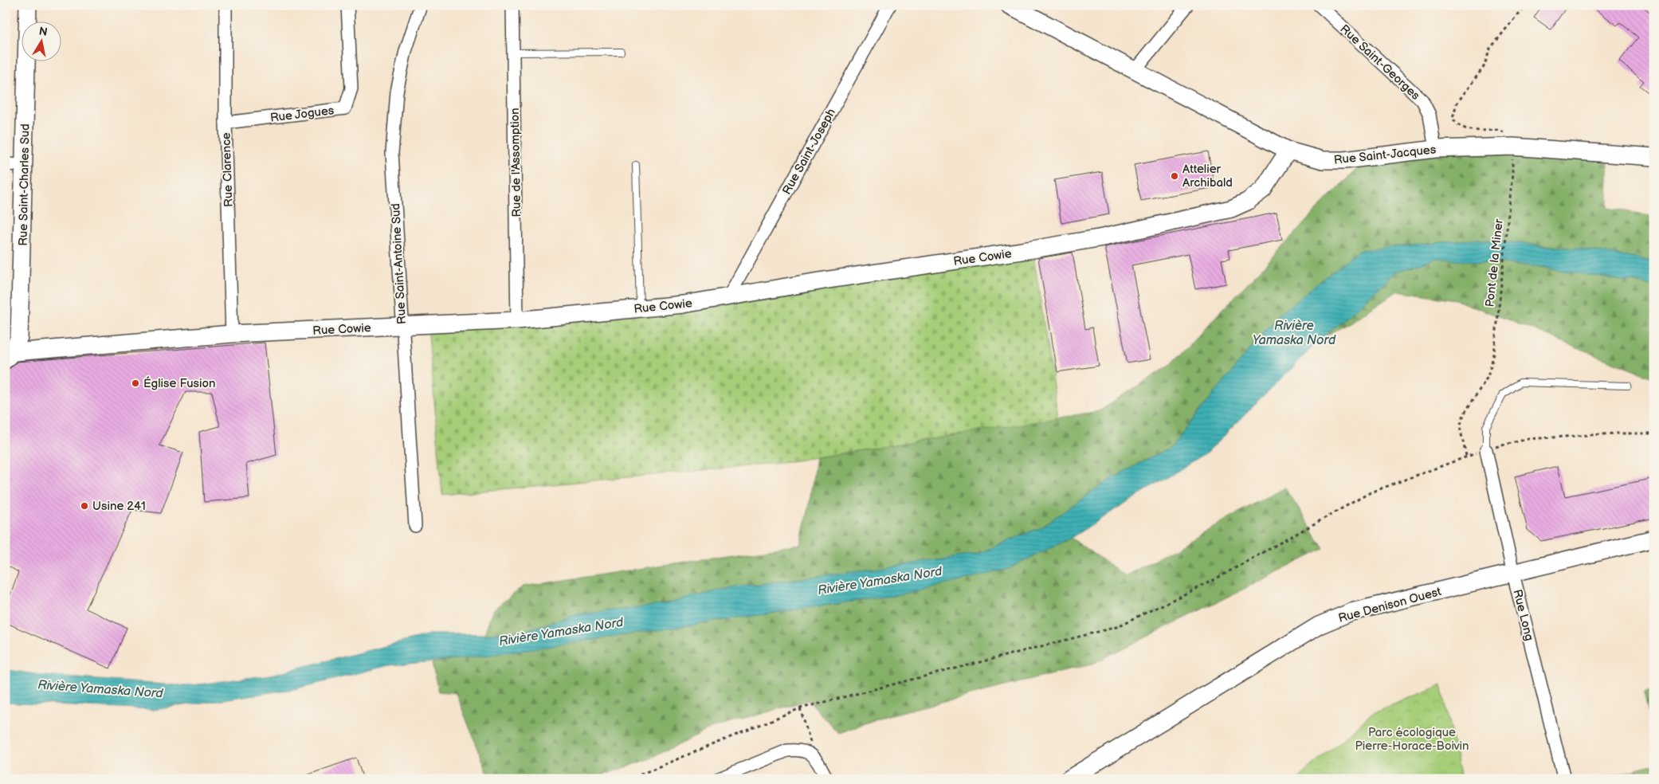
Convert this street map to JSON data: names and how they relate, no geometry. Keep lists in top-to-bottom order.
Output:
{
  "streets": {
    "street": [
      "Rue Saint-Georges",
      "Rue Jogues",
      "Rue Saint-Joseph",
      "Rue Saint-Jacques",
      "Rue de l'Assomption",
      "Rue Clarence",
      "Rue Saint-Charles Sud",
      "Rue Cowie",
      "Rue Saint-Antoine Sud",
      "Rue Denison Ouest",
      "Rue Long"
    ],
    "path": ["Pont de la Miner"]
  },
  "crossings": [
    ["Rue Saint-Georges", "Rue Saint-Jacques"],
    ["Rue Jogues", "Rue Clarence"],
    ["Rue Saint-Joseph", "Rue Cowie"],
    ["Rue Saint-Jacques", "Rue Cowie"],
    ["Rue Saint-Jacques", "Pont de la Miner"],
    ["Rue de l'Assomption", "Rue Cowie"],
    ["Rue Clarence", "Rue Cowie"],
    ["Rue Saint-Charles Sud", "Rue Cowie"],
    ["Rue Cowie", "Rue Saint-Antoine Sud"],
    ["Rue Denison Ouest", "Rue Long"]
  ],
  "water": ["Rivière Yamaska Nord"],
  "parks": ["Parc écologique Pierre-Horace-Boivin"],
  "places": ["Attelier Archibald", "Église Fusion", "Usine 241"],
  "north": "top"
}
